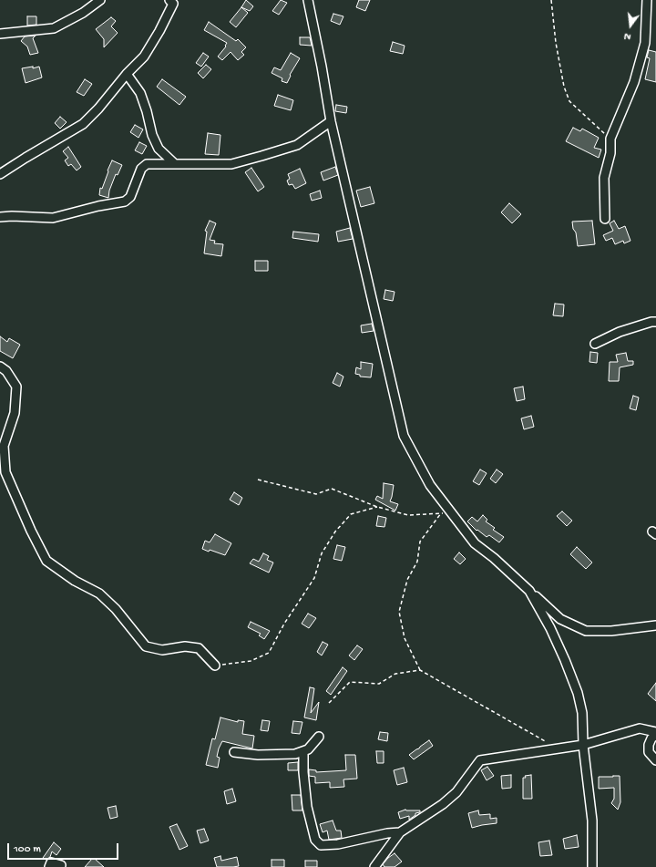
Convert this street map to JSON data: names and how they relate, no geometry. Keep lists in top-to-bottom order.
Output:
{
  "scale_bar": "100 m",
  "north": "bottom"
}
